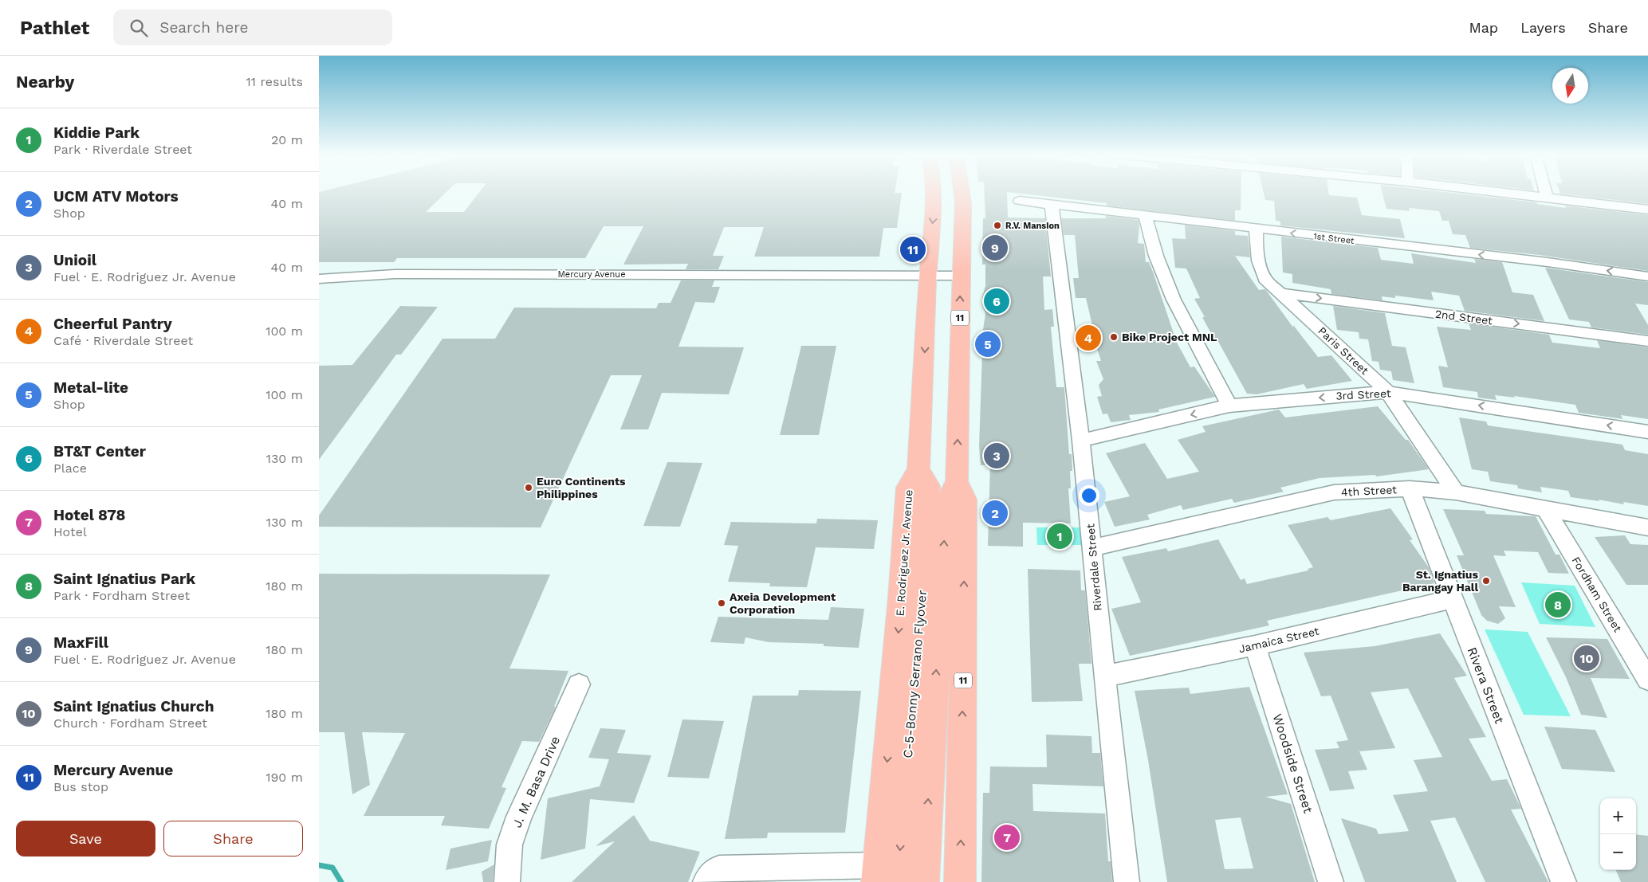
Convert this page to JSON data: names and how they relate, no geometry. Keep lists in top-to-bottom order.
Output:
{
  "streets": {
    "main road": ["11", "E. Rodriguez Jr. Avenue", "C-5-Bonny Serrano Flyover"],
    "street": [
      "1st Street",
      "Mercury Avenue",
      "2nd Street",
      "Paris Street",
      "3rd Street",
      "4th Street",
      "Riverdale Street",
      "Fordham Street",
      "Jamaica Street",
      "Rivera Street",
      "Woodside Street",
      "J. M. Basa Drive"
    ]
  },
  "crossings": [
    ["1st Street", "Paris Street"],
    ["1st Street", "Riverdale Street"],
    ["Mercury Avenue", "11"],
    ["Mercury Avenue", "E. Rodriguez Jr. Avenue"],
    ["2nd Street", "Paris Street"],
    ["11", "C-5-Bonny Serrano Flyover"],
    ["Paris Street", "3rd Street"],
    ["Paris Street", "4th Street"],
    ["3rd Street", "Riverdale Street"],
    ["4th Street", "Riverdale Street"],
    ["4th Street", "Fordham Street"],
    ["4th Street", "Rivera Street"],
    ["E. Rodriguez Jr. Avenue", "C-5-Bonny Serrano Flyover"],
    ["Riverdale Street", "Jamaica Street"],
    ["Jamaica Street", "Rivera Street"],
    ["Jamaica Street", "Woodside Street"]
  ],
  "one_way": ["3rd Street"],
  "places": [
    "R.V. Mansion",
    "Bike Project MNL",
    "Euro Continents Philippines",
    "St. Ignatius Barangay Hall",
    "Axeia Development Corporation"
  ],
  "north": "bottom",
  "page": {
    "header": "Pathlet",
    "search": "Search here",
    "nav": ["Map", "Layers", "Share"],
    "heading": ["Nearby", "11 results"],
    "list": [
      {
        "mark": "1",
        "name": "Kiddie Park",
        "note": "Park · Riverdale Street",
        "value": "20 m"
      },
      {
        "mark": "2",
        "name": "UCM ATV Motors",
        "note": "Shop",
        "value": "40 m"
      },
      {
        "mark": "3",
        "name": "Unioil",
        "note": "Fuel · E. Rodriguez Jr. Avenue",
        "value": "40 m"
      },
      {
        "mark": "4",
        "name": "Cheerful Pantry",
        "note": "Café · Riverdale Street",
        "value": "100 m"
      },
      {
        "mark": "5",
        "name": "Metal-lite",
        "note": "Shop",
        "value": "100 m"
      },
      {
        "mark": "6",
        "name": "BT&T Center",
        "note": "Place",
        "value": "130 m"
      },
      {
        "mark": "7",
        "name": "Hotel 878",
        "note": "Hotel",
        "value": "130 m"
      },
      {
        "mark": "8",
        "name": "Saint Ignatius Park",
        "note": "Park · Fordham Street",
        "value": "180 m"
      },
      {
        "mark": "9",
        "name": "MaxFill",
        "note": "Fuel · E. Rodriguez Jr. Avenue",
        "value": "180 m"
      },
      {
        "mark": "10",
        "name": "Saint Ignatius Church",
        "note": "Church · Fordham Street",
        "value": "180 m"
      },
      {
        "mark": "11",
        "name": "Mercury Avenue",
        "note": "Bus stop",
        "value": "190 m"
      }
    ],
    "pins": [
      "9",
      "11",
      "6",
      "4",
      "5",
      "3",
      "2",
      "1",
      "8",
      "10",
      "7"
    ],
    "map_buttons": ["+", "−"],
    "buttons": ["Save", "Share"]
  }
}
